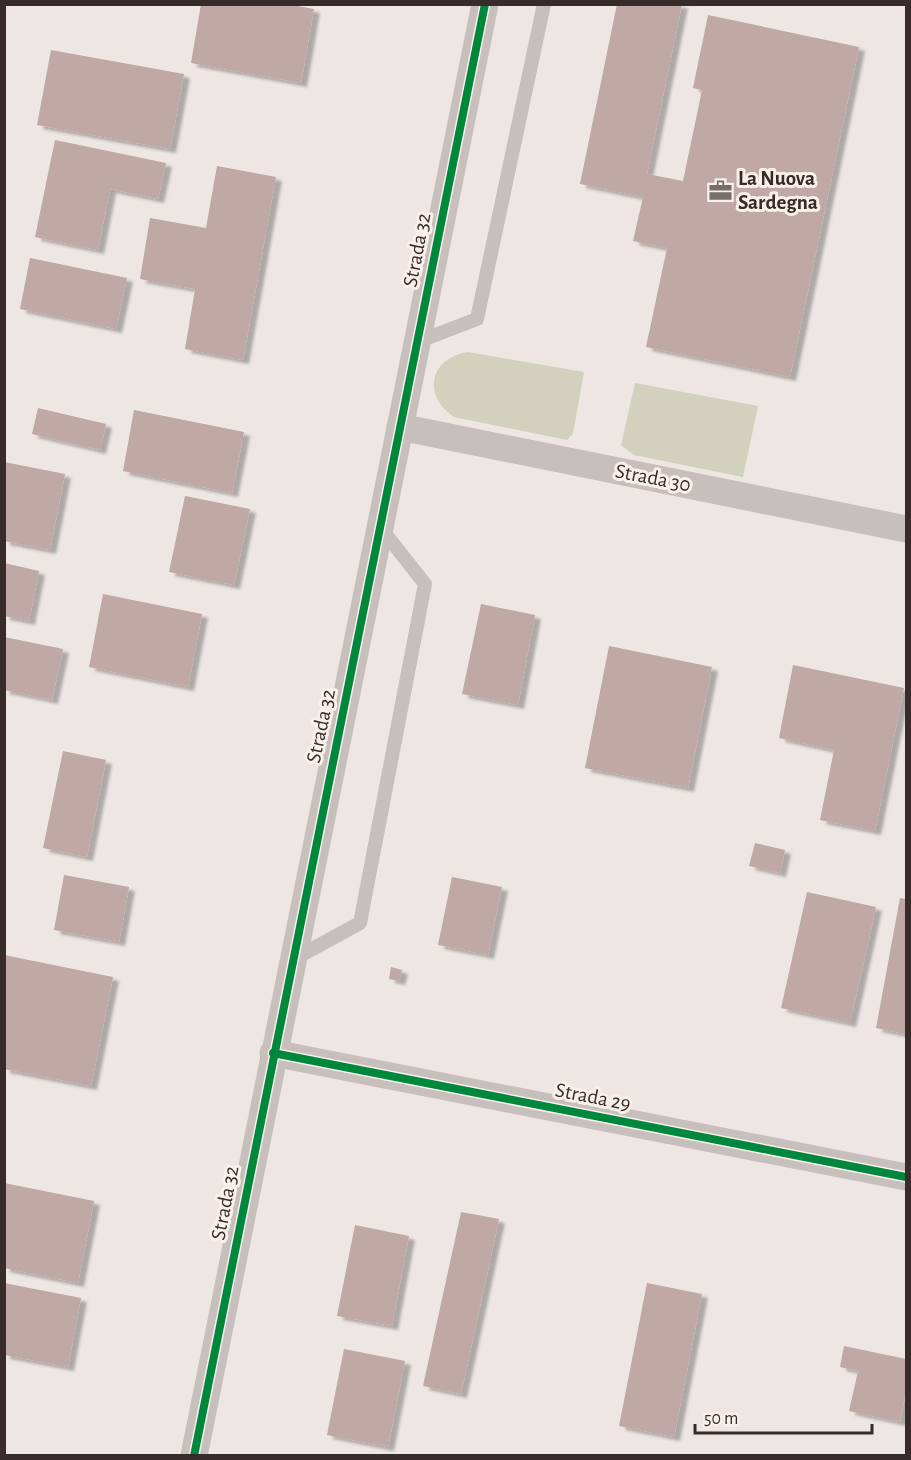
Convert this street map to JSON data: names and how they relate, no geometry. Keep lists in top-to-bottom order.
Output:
{
  "streets": {
    "street": ["Strada 32", "Strada 30", "Strada 29"]
  },
  "crossings": [
    ["Strada 32", "Strada 30"],
    ["Strada 32", "Strada 29"]
  ],
  "places": {
    "office": ["La Nuova Sardegna"]
  },
  "scale_bar": "50 m"
}
